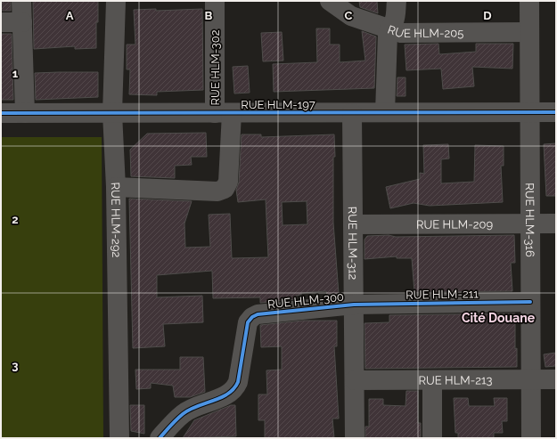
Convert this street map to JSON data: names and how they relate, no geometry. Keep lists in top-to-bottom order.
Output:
{
  "streets": {
    "street": [
      "RUE HLM-205",
      "RUE HLM-302",
      "RUE HLM-197",
      "RUE HLM-292",
      "RUE HLM-316",
      "RUE HLM-209",
      "RUE HLM-312",
      "RUE HLM-211",
      "RUE HLM-300",
      "RUE HLM-213"
    ]
  },
  "crossings": [
    ["RUE HLM-205", "RUE HLM-316"],
    ["RUE HLM-302", "RUE HLM-197"],
    ["RUE HLM-302", "RUE HLM-292"],
    ["RUE HLM-197", "RUE HLM-292"],
    ["RUE HLM-197", "RUE HLM-316"],
    ["RUE HLM-197", "RUE HLM-312"],
    ["RUE HLM-316", "RUE HLM-209"],
    ["RUE HLM-316", "RUE HLM-211"],
    ["RUE HLM-316", "RUE HLM-213"],
    ["RUE HLM-209", "RUE HLM-312"],
    ["RUE HLM-312", "RUE HLM-211"],
    ["RUE HLM-312", "RUE HLM-300"],
    ["RUE HLM-312", "RUE HLM-213"],
    ["RUE HLM-211", "RUE HLM-300"]
  ],
  "districts": ["Cité Douane"],
  "grid": {
    "columns": [
      "A",
      "B",
      "C",
      "D"
    ],
    "rows": ["1", "2", "3"]
  }
}
